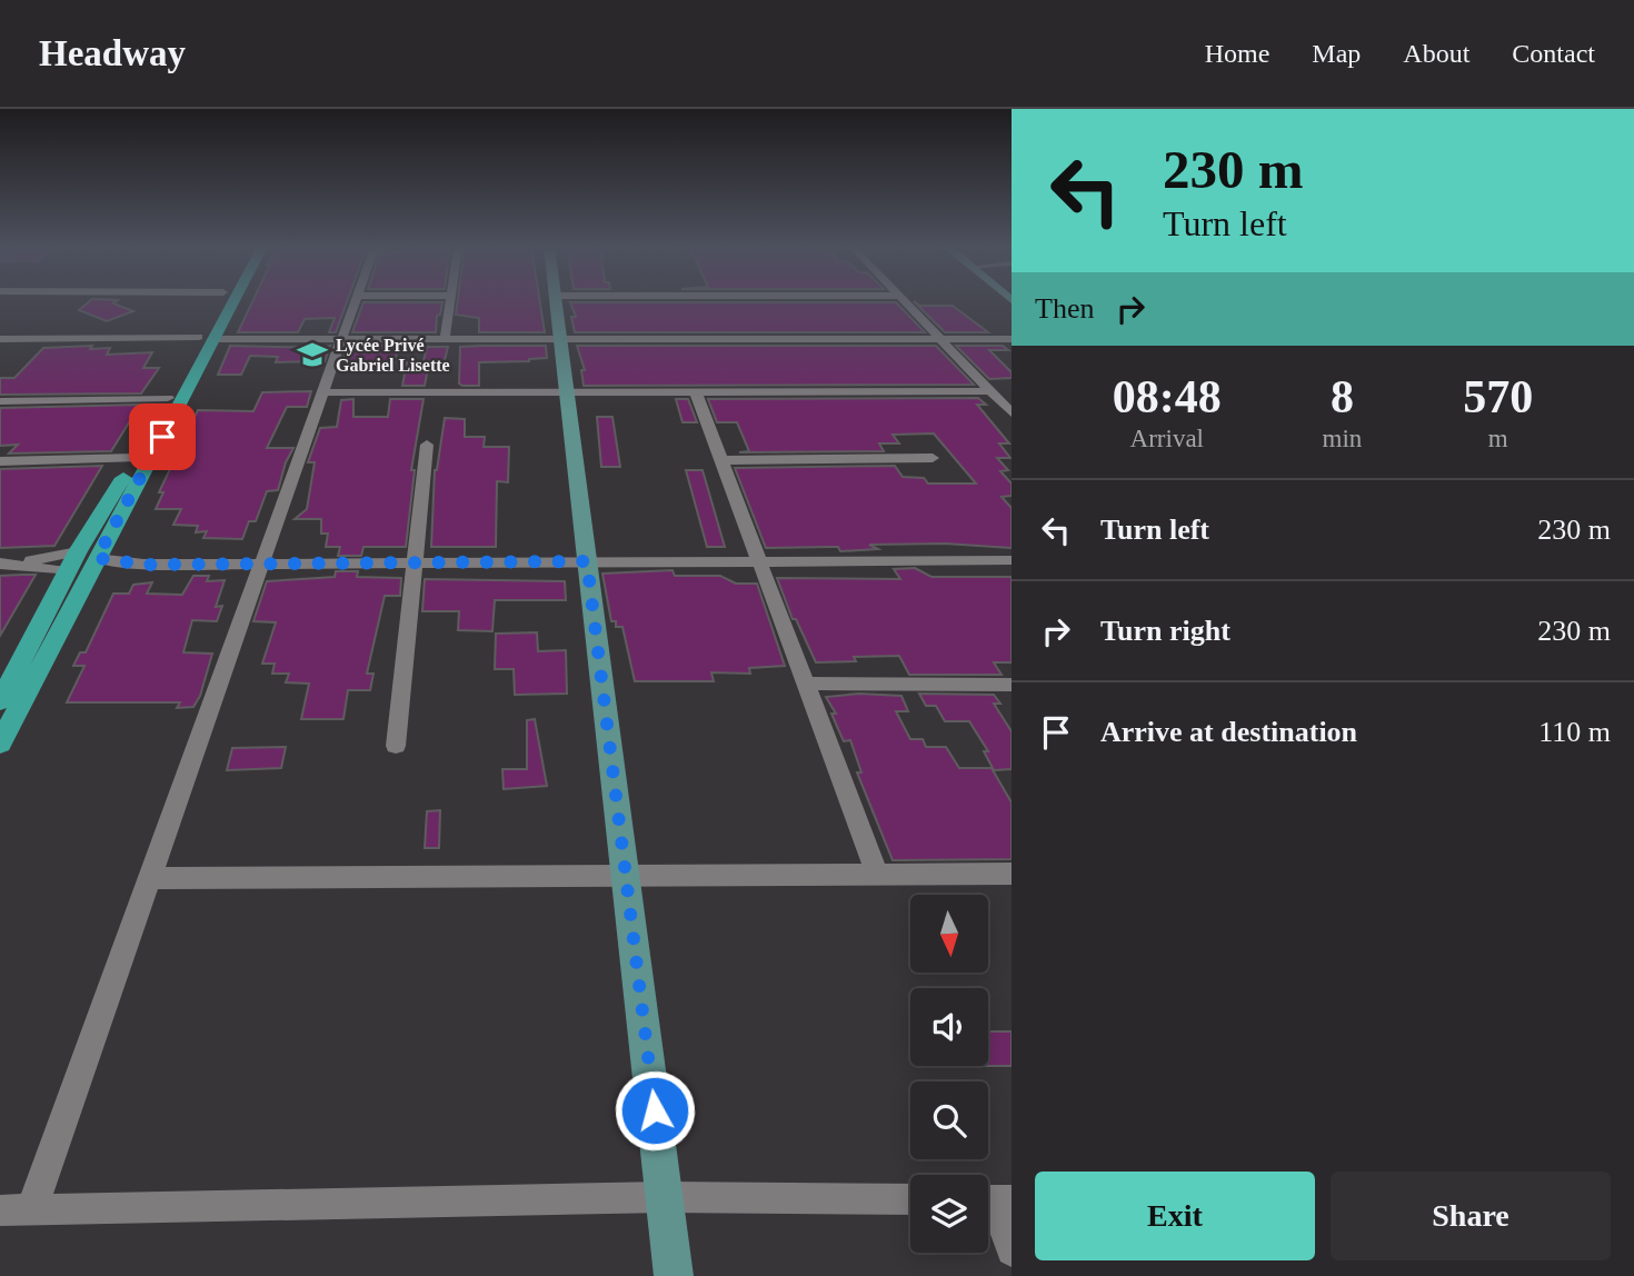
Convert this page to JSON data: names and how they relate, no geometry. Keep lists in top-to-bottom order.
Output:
{
  "places": {
    "school or university": ["Lycée Privé Gabriel Lisette"]
  },
  "north": "bottom",
  "page": {
    "header": "Headway",
    "nav": [
      "Home",
      "Map",
      "About",
      "Contact"
    ],
    "turn": ["230 m", "Turn left"],
    "then": "Then",
    "eta": [
      "08:48",
      "Arrival",
      "8",
      "min",
      "570",
      "m"
    ],
    "list": [
      {
        "name": "Turn left",
        "value": "230 m"
      },
      {
        "name": "Turn right",
        "value": "230 m"
      },
      {
        "name": "Arrive at destination",
        "value": "110 m"
      }
    ],
    "buttons": ["Exit", "Share"]
  }
}
